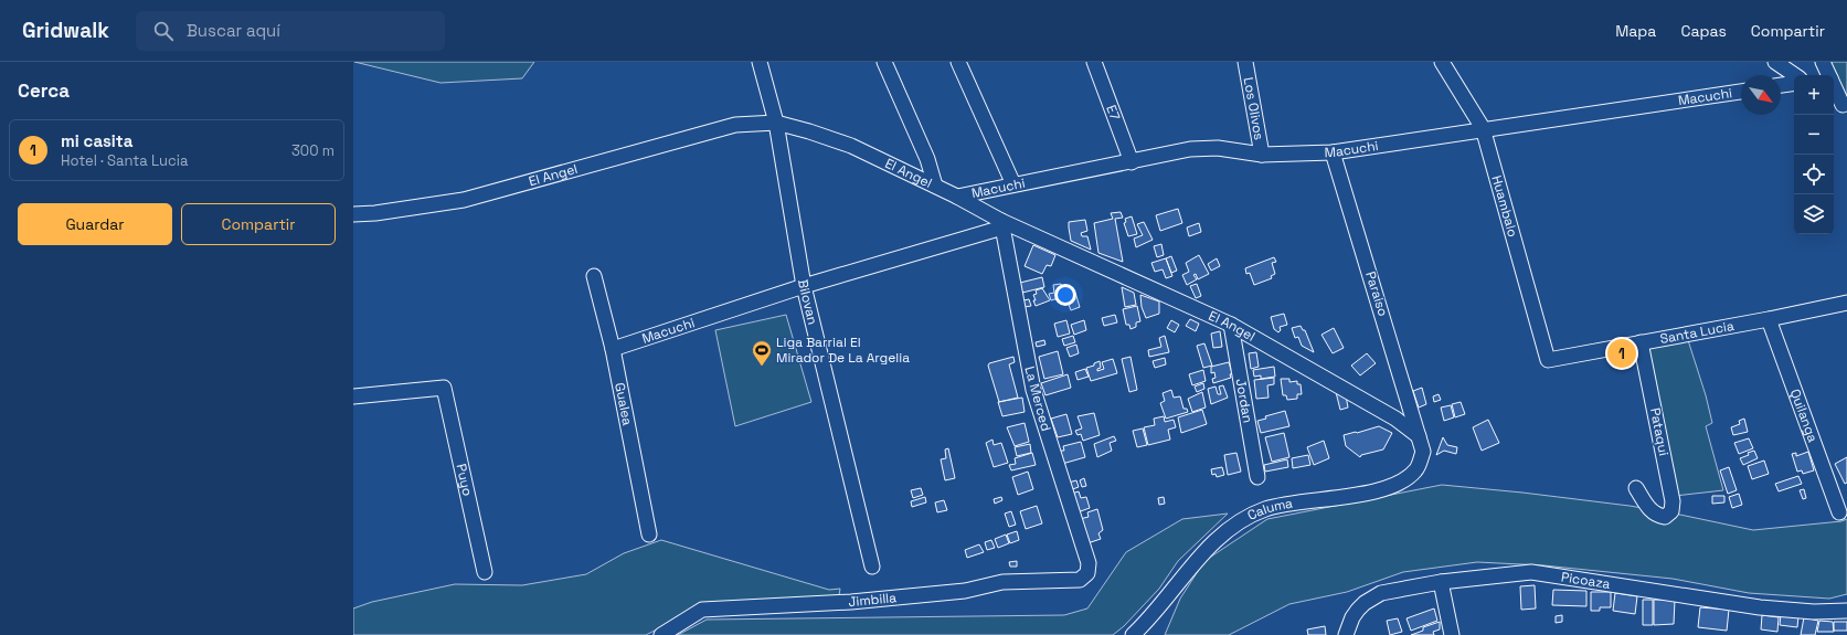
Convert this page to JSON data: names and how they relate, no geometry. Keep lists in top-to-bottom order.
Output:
{
  "streets": {
    "street": [
      "Macuchi",
      "Los Olivos",
      "E7",
      "El Angel",
      "Huambalo",
      "Paraiso",
      "Bilovan",
      "Santa Lucia",
      "La Merced",
      "Jordan",
      "Gualea",
      "Quilanga",
      "Pataqui",
      "Puyo",
      "Caluma",
      "Picoaza",
      "Jimbilla"
    ]
  },
  "crossings": [
    ["Macuchi", "Los Olivos"],
    ["Macuchi", "E7"],
    ["Macuchi", "El Angel"],
    ["Macuchi", "Huambalo"],
    ["Macuchi", "Paraiso"],
    ["Macuchi", "Bilovan"],
    ["Macuchi", "La Merced"],
    ["Macuchi", "Gualea"],
    ["El Angel", "Paraiso"],
    ["El Angel", "Bilovan"],
    ["El Angel", "La Merced"],
    ["El Angel", "Jordan"],
    ["El Angel", "Caluma"],
    ["Huambalo", "Santa Lucia"],
    ["Paraiso", "Caluma"],
    ["Santa Lucia", "Quilanga"],
    ["Santa Lucia", "Pataqui"],
    ["La Merced", "Jimbilla"]
  ],
  "places": {
    "sports": ["Liga Barrial El Mirador De La Argelia"]
  },
  "north": "bottom right",
  "page": {
    "header": "Gridwalk",
    "search": "Buscar aquí",
    "nav": ["Mapa", "Capas", "Compartir"],
    "heading": "Cerca",
    "map_buttons": ["+", "−"],
    "list": [
      {
        "mark": "1",
        "name": "mi casita",
        "note": "Hotel · Santa Lucia",
        "value": "300 m"
      }
    ],
    "buttons": ["Guardar", "Compartir"],
    "pins": "1"
  }
}
